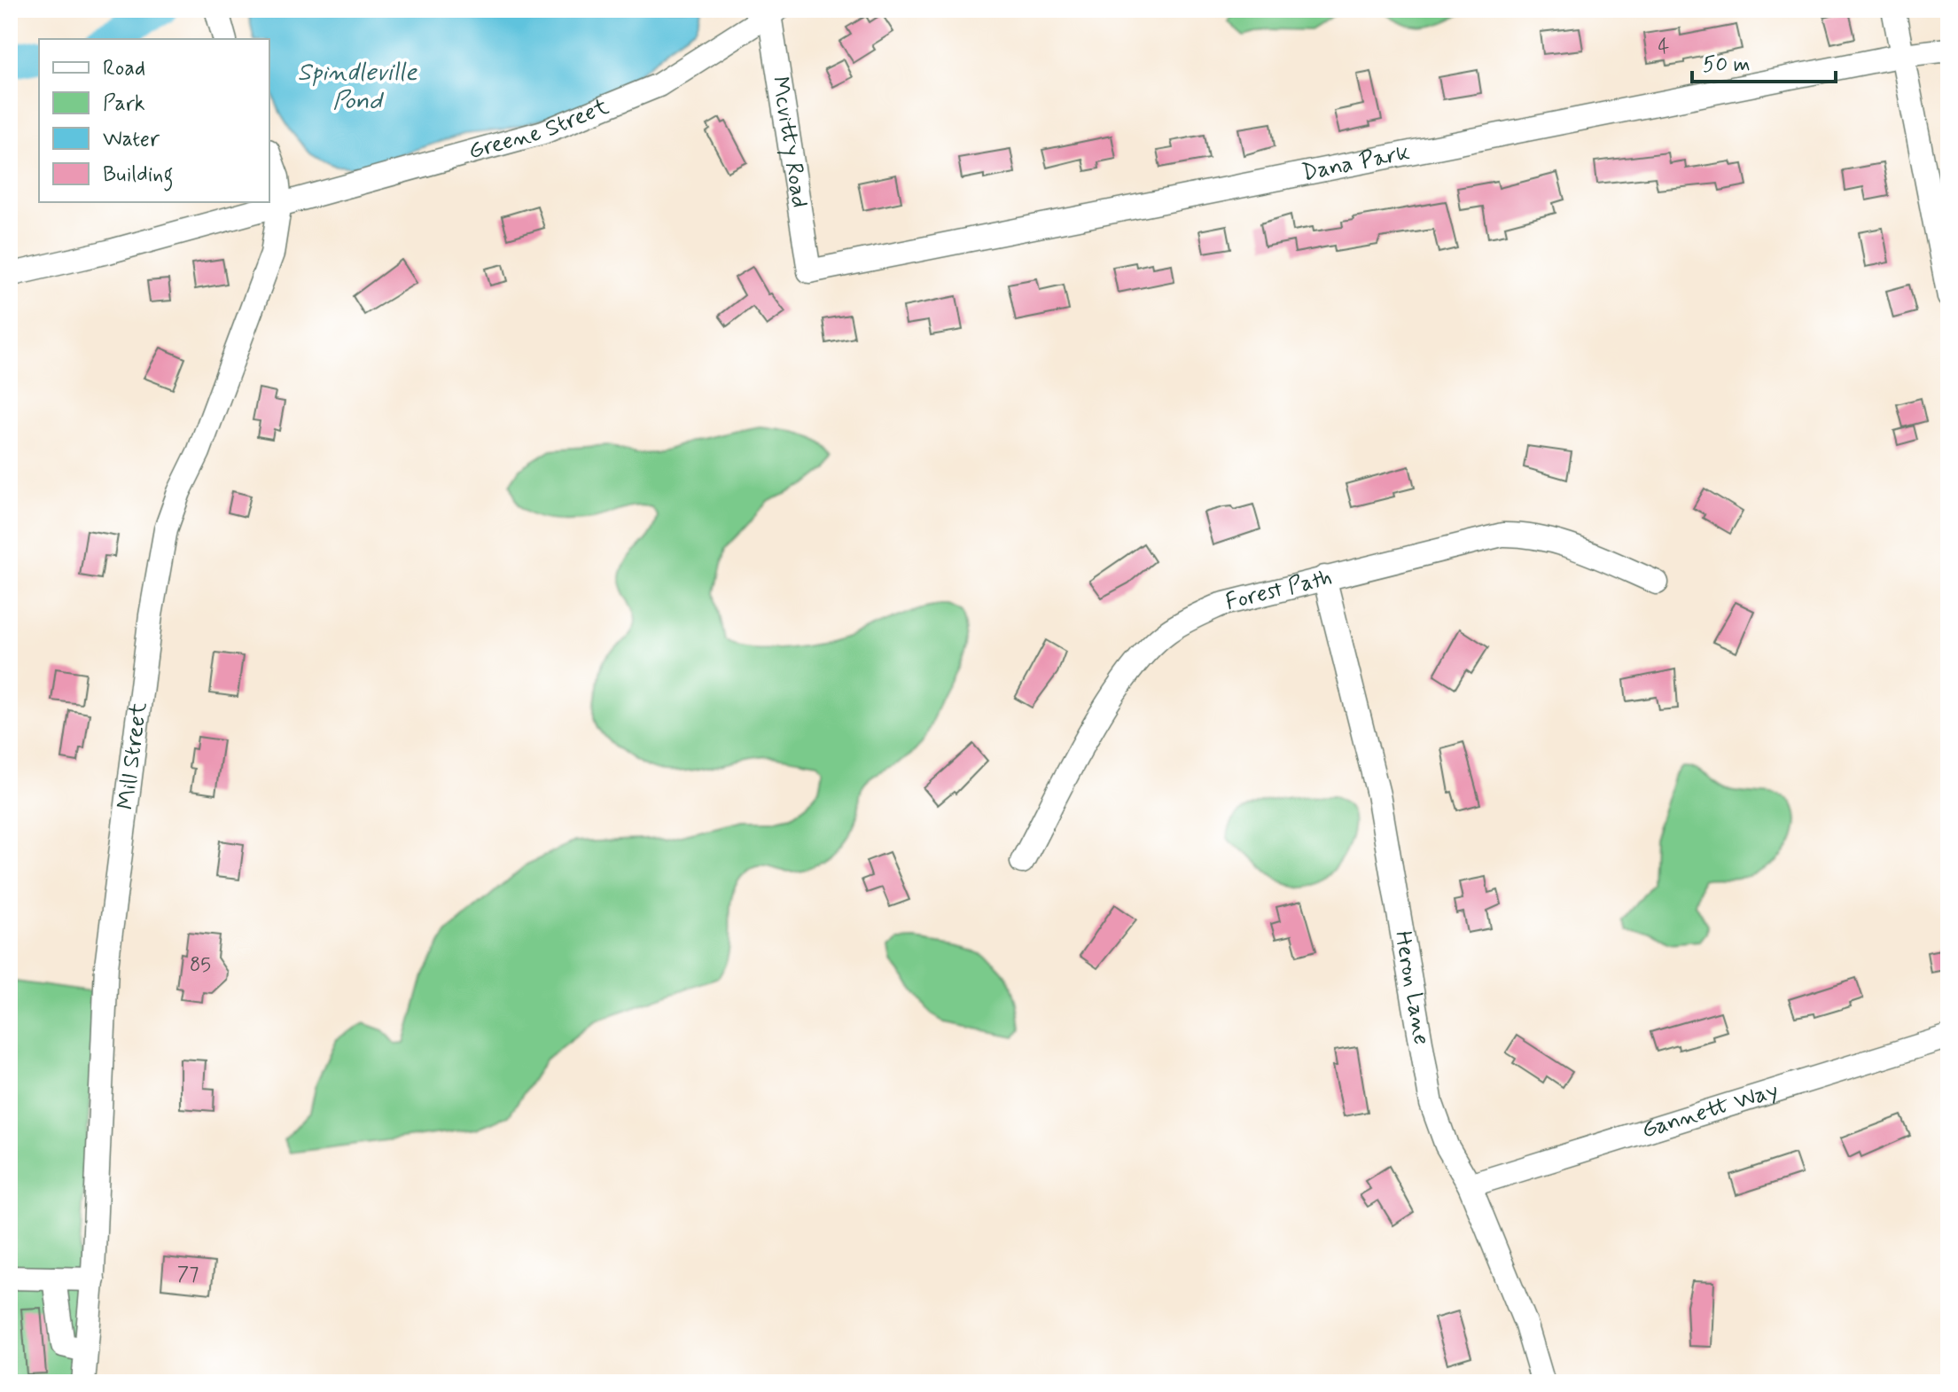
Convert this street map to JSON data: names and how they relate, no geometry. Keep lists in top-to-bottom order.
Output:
{
  "streets": {
    "street": [
      "Greene Street",
      "Mcvitty Road",
      "Dana Park",
      "Forest Path",
      "Mill Street",
      "Heron Lane",
      "Gannett Way"
    ]
  },
  "crossings": [
    ["Greene Street", "Mcvitty Road"],
    ["Greene Street", "Mill Street"],
    ["Mcvitty Road", "Dana Park"],
    ["Forest Path", "Heron Lane"],
    ["Heron Lane", "Gannett Way"]
  ],
  "water": ["Spindleville Pond"],
  "house_numbers": ["4", "85", "77"],
  "legend": [
    "Road",
    "Park",
    "Water",
    "Building"
  ],
  "scale_bar": "50 m"
}
